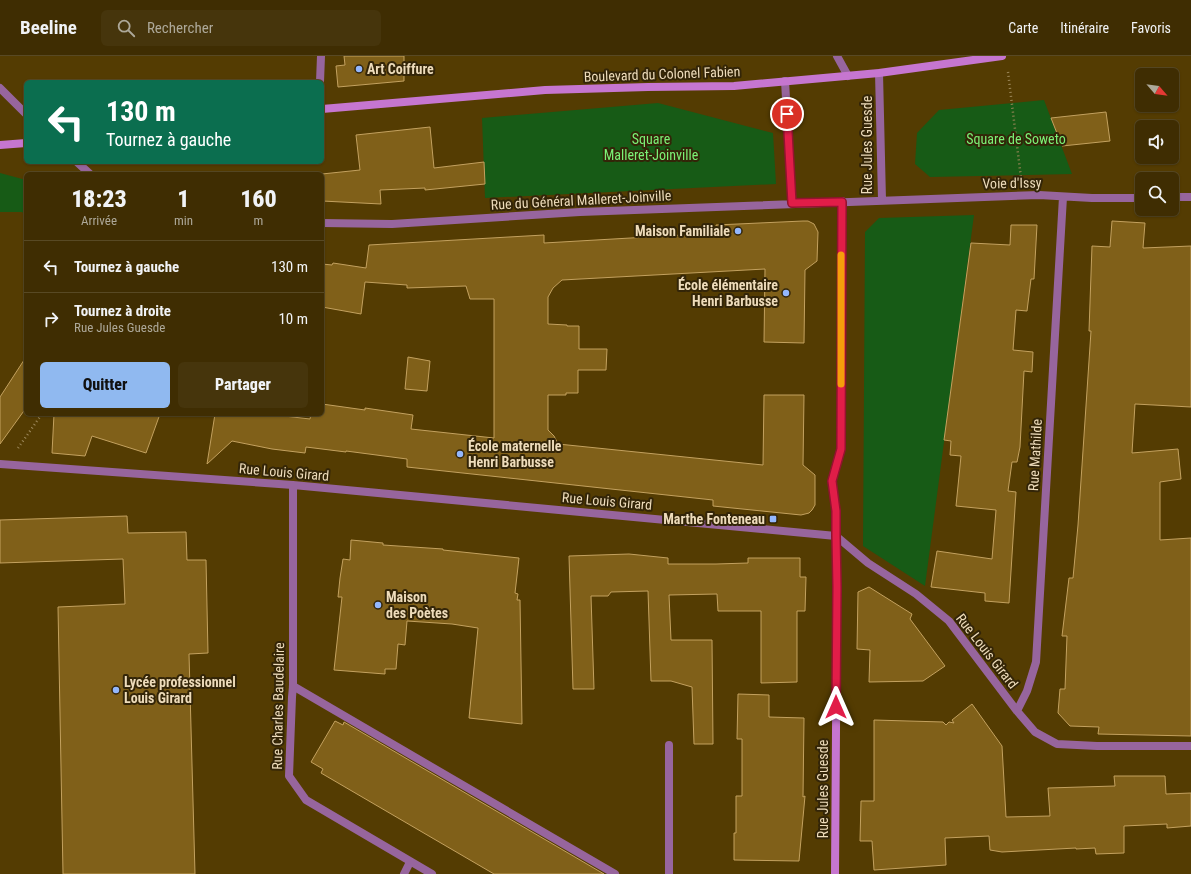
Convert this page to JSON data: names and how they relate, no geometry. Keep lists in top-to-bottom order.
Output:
{
  "streets": {
    "main road": ["Boulevard du Colonel Fabien", "Rue Jules Guesde"],
    "street": [
      "Voie d'Issy",
      "Rue du Général Malleret-Joinville",
      "Rue Mathilde",
      "Rue Louis Girard",
      "Rue Charles Baudelaire"
    ]
  },
  "crossings": [
    ["Boulevard du Colonel Fabien", "Rue Jules Guesde"],
    ["Rue Jules Guesde", "Voie d'Issy"],
    ["Rue Jules Guesde", "Rue du Général Malleret-Joinville"],
    ["Rue Jules Guesde", "Rue Louis Girard"],
    ["Voie d'Issy", "Rue Mathilde"],
    ["Rue Mathilde", "Rue Louis Girard"],
    ["Rue Louis Girard", "Rue Charles Baudelaire"]
  ],
  "parks": ["Square Malleret-Joinville", "Square de Soweto"],
  "places": {
    "other": [
      "Art Coiffure",
      "Maison Familiale",
      "École élémentaire Henri Barbusse",
      "École maternelle Henri Barbusse",
      "Maison des Poètes",
      "Lycée professionnel Louis Girard"
    ],
    "transit": ["Marthe Fonteneau"]
  },
  "north": "bottom right",
  "page": {
    "header": "Beeline",
    "search": "Rechercher",
    "nav": ["Carte", "Itinéraire", "Favoris"],
    "turn": ["130 m", "Tournez à gauche"],
    "eta": [
      "18:23",
      "Arrivée",
      "1",
      "min",
      "160",
      "m"
    ],
    "list": [
      {
        "name": "Tournez à gauche",
        "value": "130 m"
      },
      {
        "name": "Tournez à droite",
        "note": "Rue Jules Guesde",
        "value": "10 m"
      }
    ],
    "buttons": ["Quitter", "Partager"]
  }
}
